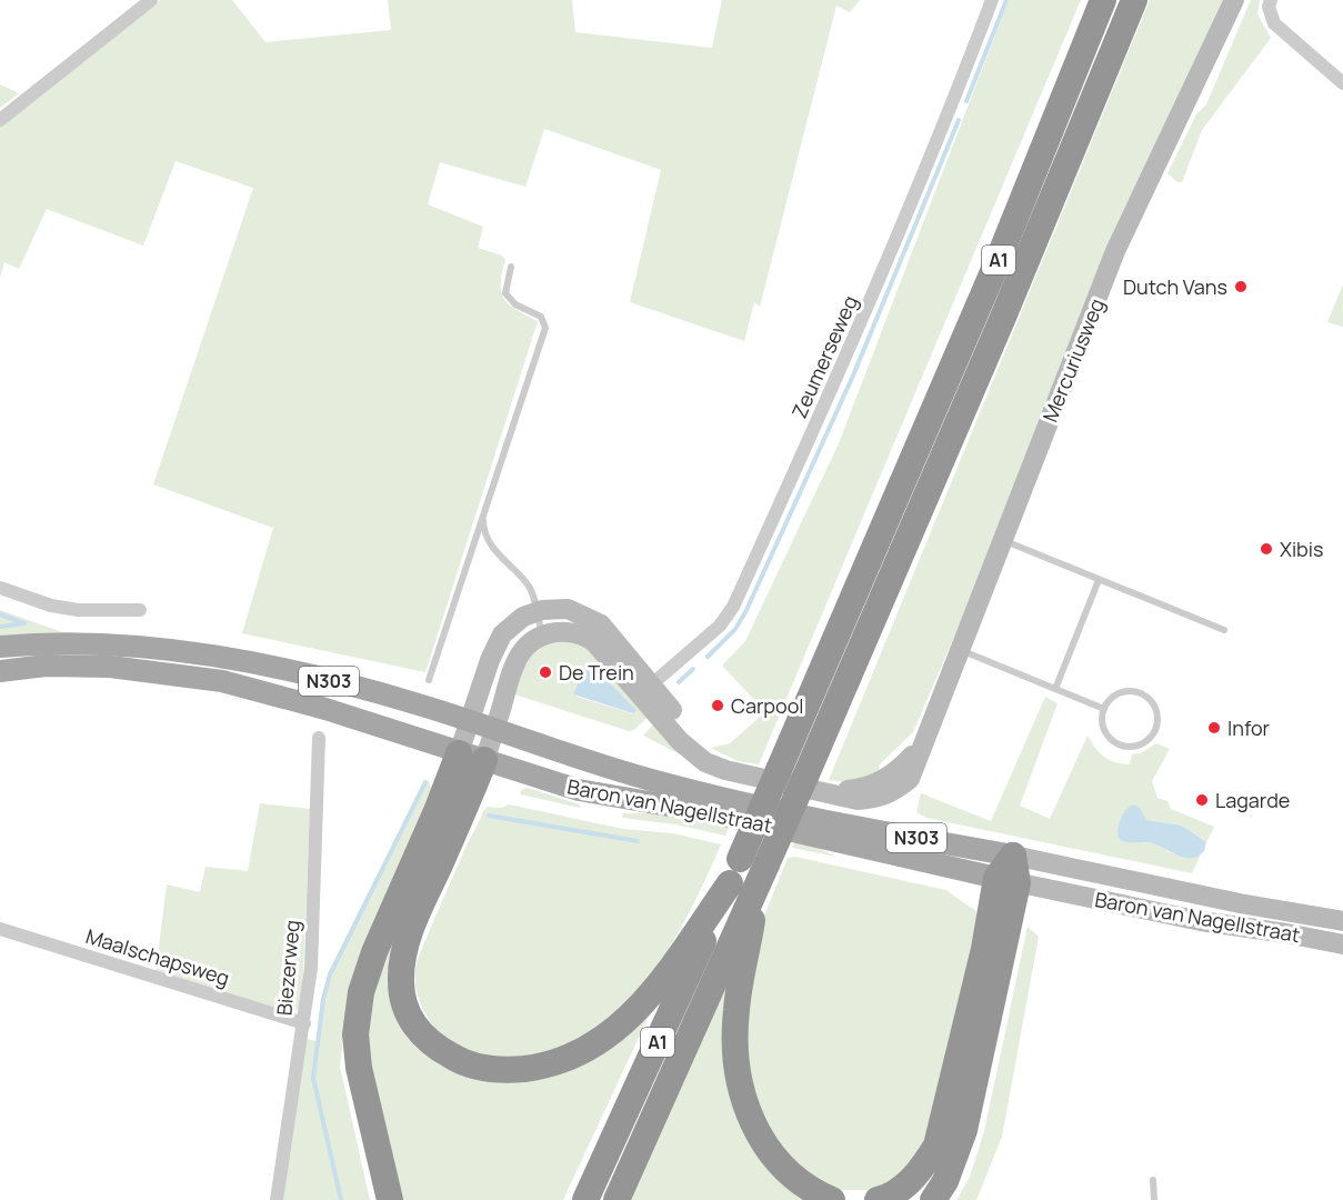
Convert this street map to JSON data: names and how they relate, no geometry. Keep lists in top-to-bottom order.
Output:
{
  "streets": {
    "highway": ["A1"],
    "main road": ["N303", "Baron van Nagellstraat"],
    "street": [
      "Zeumerseweg",
      "Mercuriusweg",
      "Maalschapsweg",
      "Biezerweg"
    ]
  },
  "crossings": [
    ["A1", "Mercuriusweg"],
    ["A1", "Baron van Nagellstraat"],
    ["Zeumerseweg", "Mercuriusweg"],
    ["Mercuriusweg", "Baron van Nagellstraat"],
    ["Maalschapsweg", "Biezerweg"]
  ],
  "places": [
    "Dutch Vans",
    "Xibis",
    "De Trein",
    "Carpool",
    "Infor",
    "Lagarde"
  ]
}
